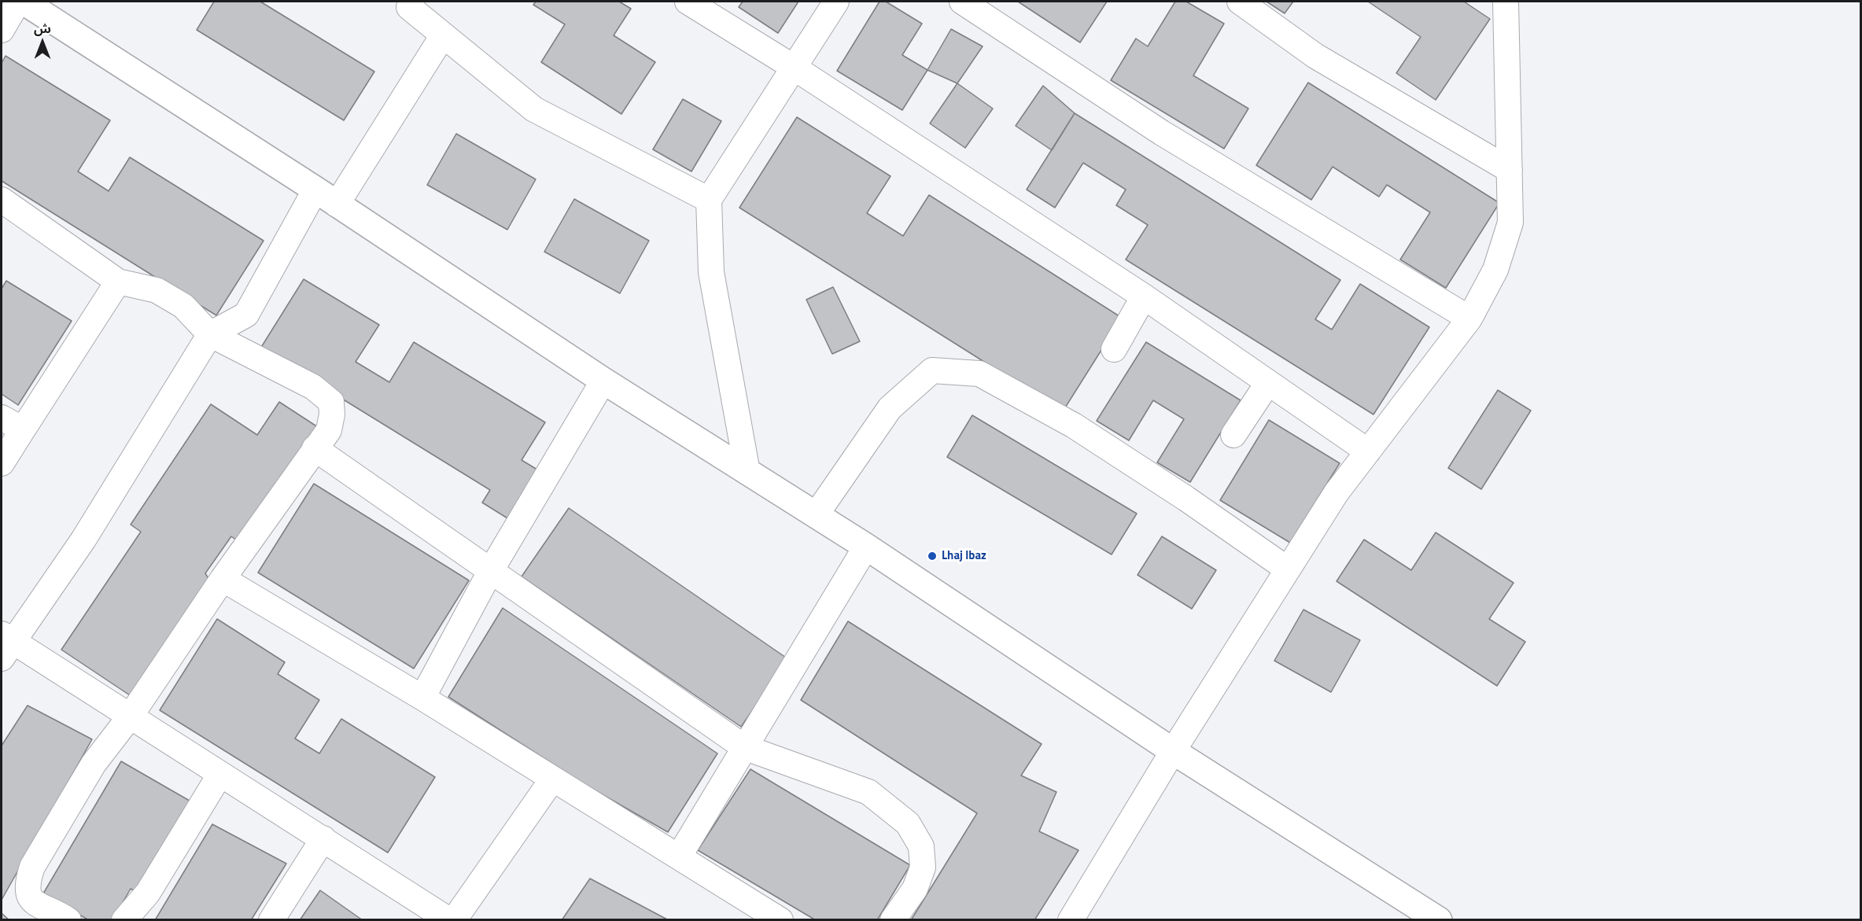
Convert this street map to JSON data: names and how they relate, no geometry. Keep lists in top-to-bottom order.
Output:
{
  "places": ["Lhaj lbaz"],
  "north": "top"
}
